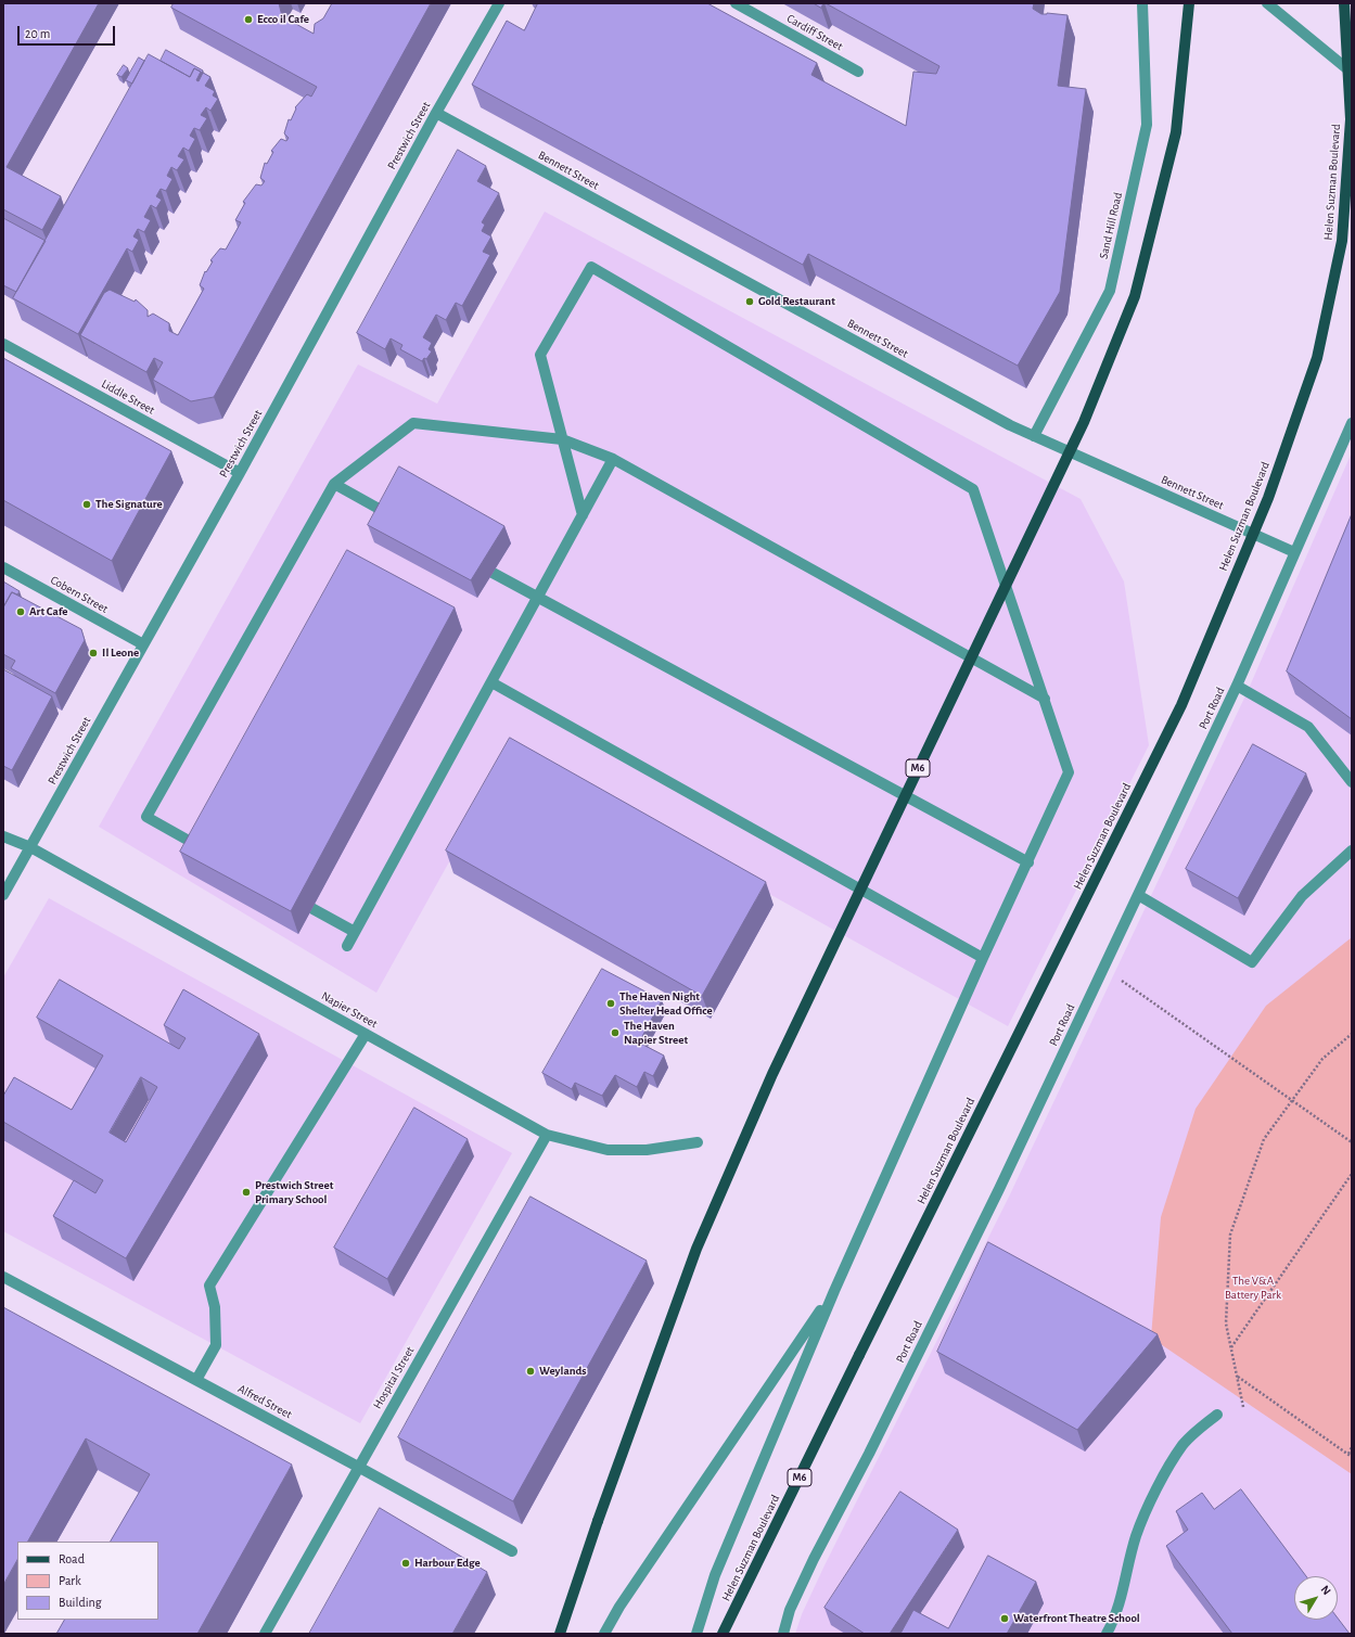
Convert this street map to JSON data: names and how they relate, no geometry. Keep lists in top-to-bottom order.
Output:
{
  "streets": {
    "main road": ["Helen Suzman Boulevard", "M6"],
    "street": [
      "Cardiff Street",
      "Prestwich Street",
      "Bennett Street",
      "Sand Hill Road",
      "Liddle Street",
      "Cobern Street",
      "Port Road",
      "Napier Street",
      "Hospital Street",
      "Alfred Street"
    ]
  },
  "crossings": [
    ["Prestwich Street", "Bennett Street"],
    ["Prestwich Street", "Liddle Street"],
    ["Prestwich Street", "Cobern Street"],
    ["Prestwich Street", "Napier Street"],
    ["Bennett Street", "Sand Hill Road"],
    ["Bennett Street", "Port Road"],
    ["Napier Street", "Hospital Street"],
    ["Hospital Street", "Alfred Street"]
  ],
  "parks": ["The V&A Battery Park"],
  "places": [
    "Ecco il Cafe",
    "Gold Restaurant",
    "The Signature",
    "Art Cafe",
    "Il Leone",
    "The Haven Night Shelter Head Office",
    "The Haven Napier Street",
    "Prestwich Street Primary School",
    "Weylands",
    "Harbour Edge",
    "Waterfront Theatre School"
  ],
  "legend": ["Road", "Park", "Building"],
  "scale_bar": "20 m",
  "north": "top right"
}
